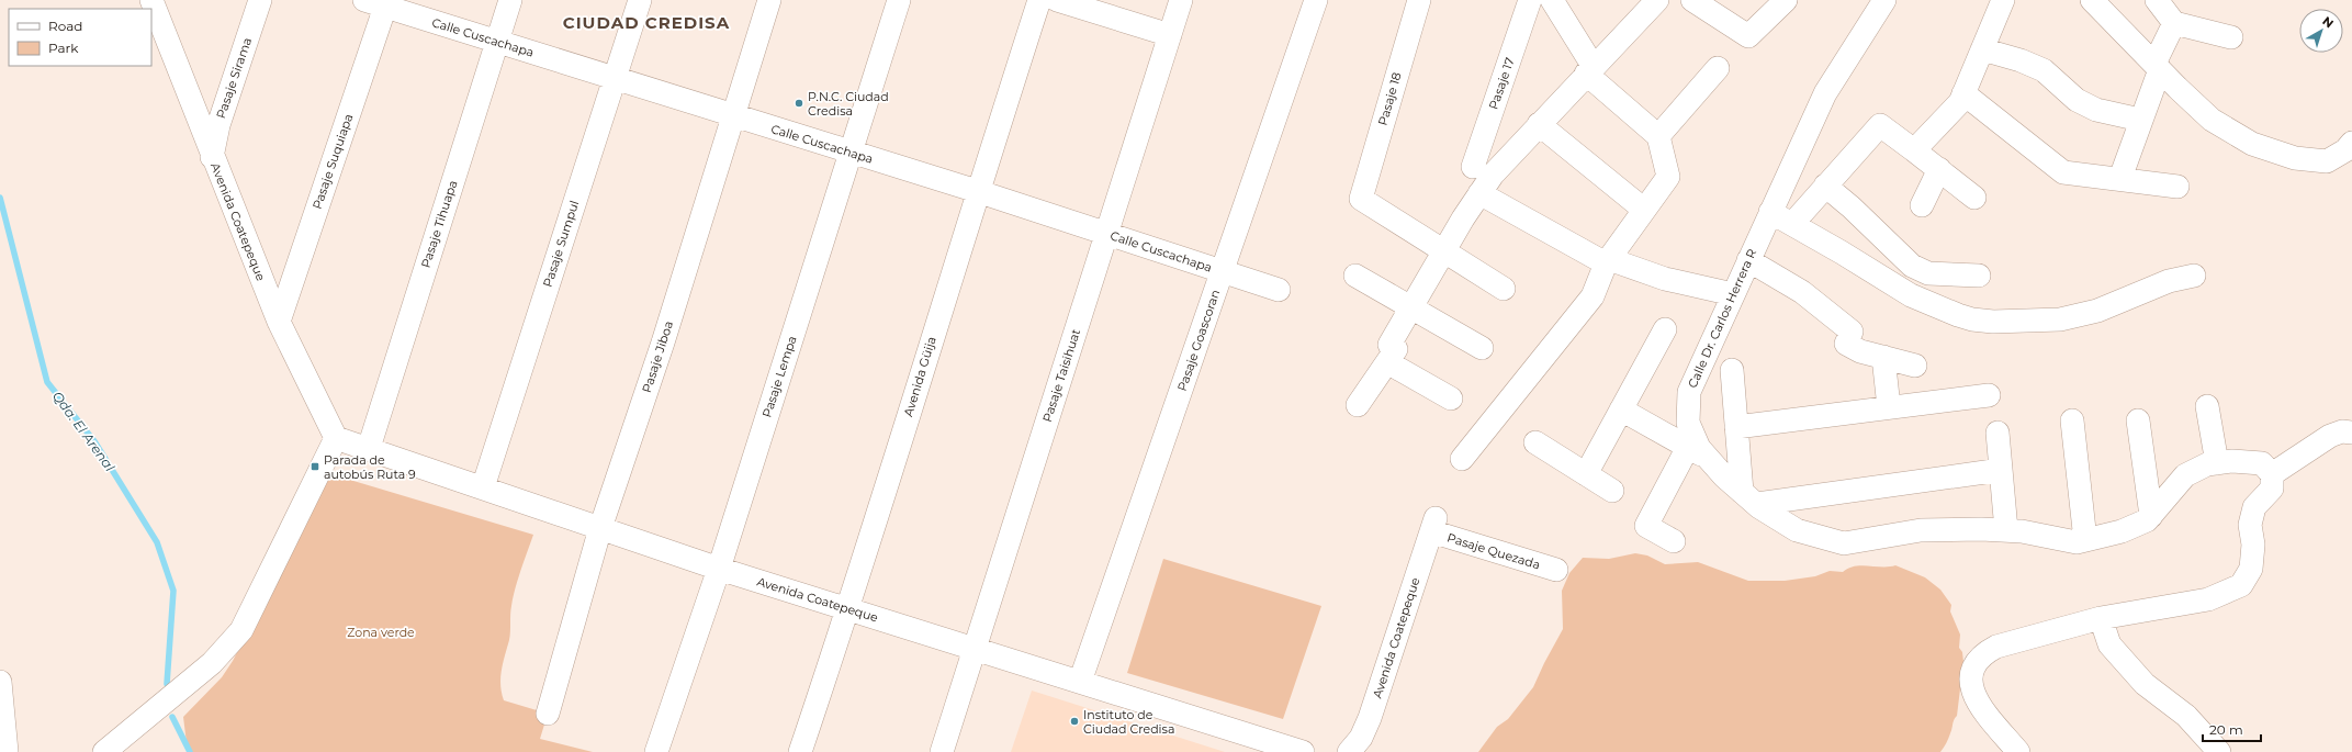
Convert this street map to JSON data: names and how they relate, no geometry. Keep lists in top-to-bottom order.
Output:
{
  "streets": {
    "street": [
      "Calle Cuscachapa",
      "Pasaje Sirama",
      "Pasaje 17",
      "Pasaje 18",
      "Pasaje Suquiapa",
      "Avenida Coatepeque",
      "Pasaje Tihuapa",
      "Pasaje Sumpul",
      "Calle Dr. Carlos Herrera R",
      "Pasaje Goascoran",
      "Pasaje Jiboa",
      "Pasaje Taisihuat",
      "Pasaje Lempa",
      "Avenida Güija",
      "Pasaje Quezada"
    ]
  },
  "crossings": [
    ["Calle Cuscachapa", "Pasaje Suquiapa"],
    ["Calle Cuscachapa", "Pasaje Tihuapa"],
    ["Calle Cuscachapa", "Pasaje Sumpul"],
    ["Calle Cuscachapa", "Pasaje Goascoran"],
    ["Calle Cuscachapa", "Pasaje Jiboa"],
    ["Calle Cuscachapa", "Pasaje Taisihuat"],
    ["Calle Cuscachapa", "Pasaje Lempa"],
    ["Calle Cuscachapa", "Avenida Güija"],
    ["Pasaje Sirama", "Avenida Coatepeque"],
    ["Pasaje Suquiapa", "Avenida Coatepeque"],
    ["Avenida Coatepeque", "Pasaje Tihuapa"],
    ["Avenida Coatepeque", "Pasaje Sumpul"],
    ["Avenida Coatepeque", "Pasaje Goascoran"],
    ["Avenida Coatepeque", "Pasaje Jiboa"],
    ["Avenida Coatepeque", "Pasaje Taisihuat"],
    ["Avenida Coatepeque", "Pasaje Lempa"],
    ["Avenida Coatepeque", "Avenida Güija"],
    ["Avenida Coatepeque", "Pasaje Quezada"]
  ],
  "districts": ["CIUDAD CREDISA"],
  "water": ["Qda. El Arenal"],
  "parks": ["Zona verde"],
  "places": {
    "other": ["P.N.C. Ciudad Credisa", "Instituto de Ciudad Credisa"],
    "transit": ["Parada de autobús Ruta 9"]
  },
  "legend": ["Road", "Park"],
  "scale_bar": "20 m",
  "north": "top right"
}
